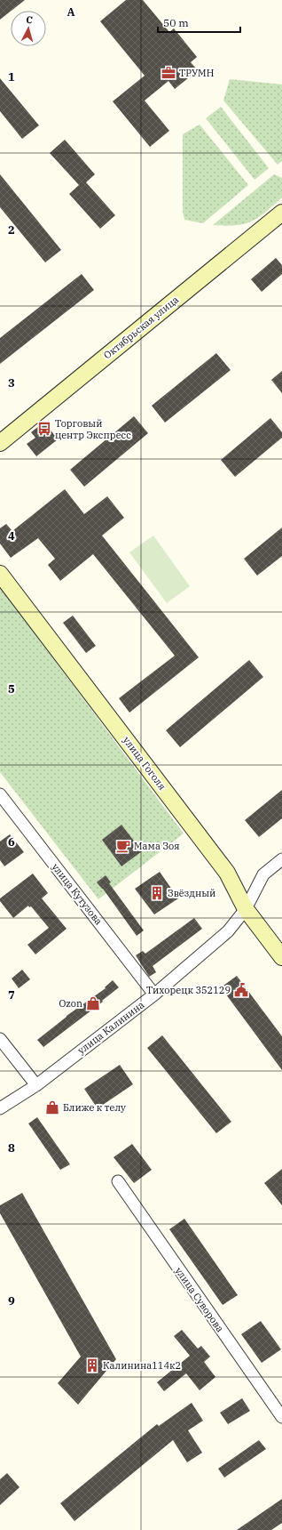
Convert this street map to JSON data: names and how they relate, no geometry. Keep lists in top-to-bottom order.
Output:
{
  "streets": {
    "main road": ["Октябрьская улица", "улица Гоголя"],
    "street": ["улица Кутузова", "улица Калинина", "улица Суворова"]
  },
  "crossings": [
    ["улица Гоголя", "улица Калинина"],
    ["улица Кутузова", "улица Калинина"]
  ],
  "places": {
    "office": ["ТРУМН"],
    "bus stop": ["Торговый центр Экспресс"],
    "cafe": ["Мама Зоя"],
    "building": ["Звёздный", "Калинина114к2"],
    "public building": ["Тихорецк 352129"],
    "shop": ["Ozon", "Ближе к телу"]
  },
  "scale_bar": "50 m",
  "north": "top",
  "grid": {
    "columns": ["A"],
    "rows": [
      "1",
      "2",
      "3",
      "4",
      "5",
      "6",
      "7",
      "8",
      "9"
    ]
  }
}
